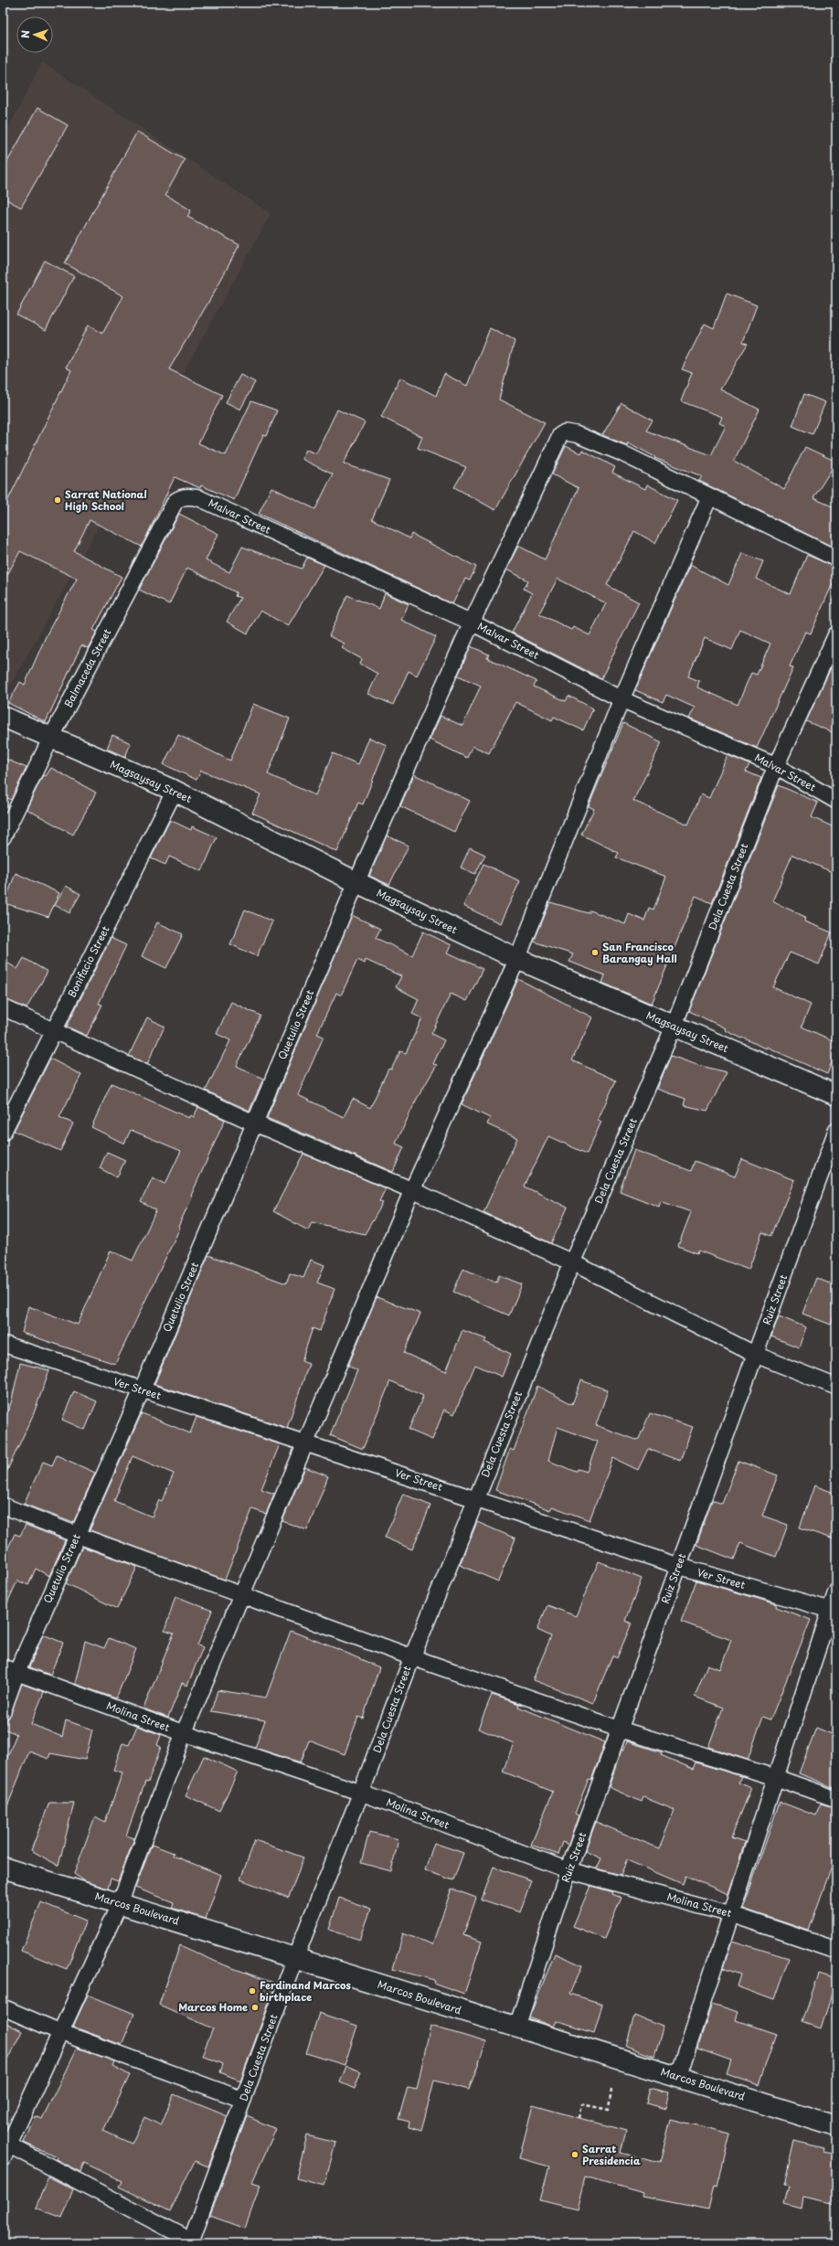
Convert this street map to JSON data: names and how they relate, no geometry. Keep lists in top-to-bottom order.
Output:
{
  "streets": {
    "main road": ["Magsaysay Street", "Marcos Boulevard"],
    "street": [
      "Malvar Street",
      "Balmaceda Street",
      "Dela Cuesta Street",
      "Bonifacio Street",
      "Quetulio Street",
      "Ruiz Street",
      "Ver Street",
      "Molina Street"
    ]
  },
  "crossings": [
    ["Malvar Street", "Balmaceda Street"],
    ["Malvar Street", "Dela Cuesta Street"],
    ["Malvar Street", "Quetulio Street"],
    ["Balmaceda Street", "Magsaysay Street"],
    ["Magsaysay Street", "Dela Cuesta Street"],
    ["Magsaysay Street", "Bonifacio Street"],
    ["Magsaysay Street", "Quetulio Street"],
    ["Dela Cuesta Street", "Ver Street"],
    ["Dela Cuesta Street", "Molina Street"],
    ["Dela Cuesta Street", "Marcos Boulevard"],
    ["Quetulio Street", "Ver Street"],
    ["Quetulio Street", "Molina Street"],
    ["Ruiz Street", "Ver Street"],
    ["Ruiz Street", "Molina Street"],
    ["Ruiz Street", "Marcos Boulevard"]
  ],
  "places": [
    "Sarrat National High School",
    "San Francisco Barangay Hall",
    "Ferdinand Marcos birthplace",
    "Marcos Home",
    "Sarrat Presidencia"
  ],
  "north": "left"
}
